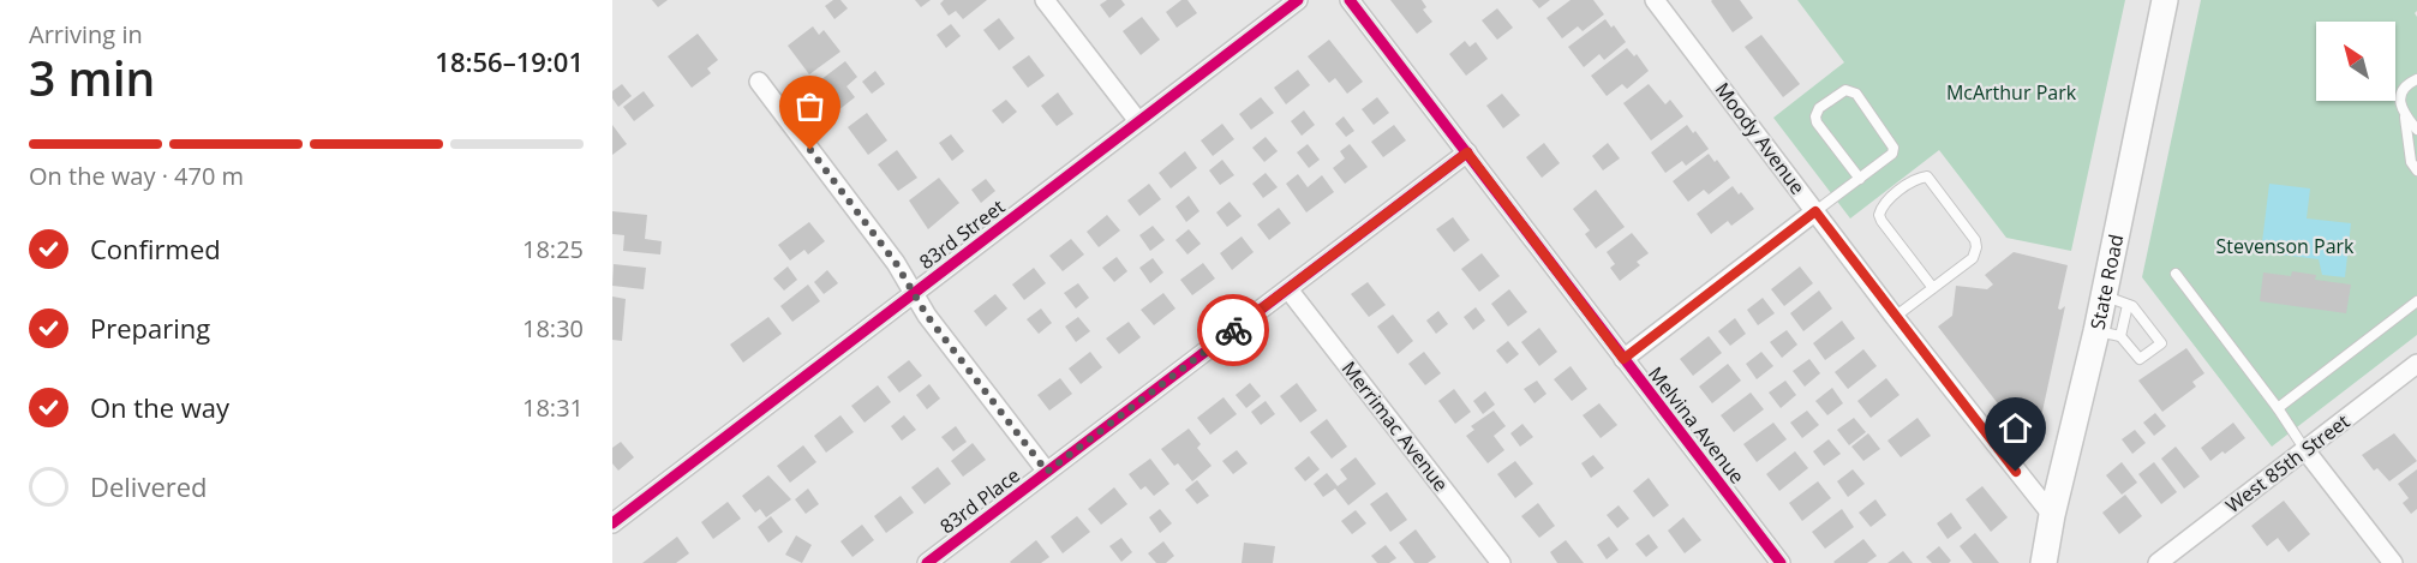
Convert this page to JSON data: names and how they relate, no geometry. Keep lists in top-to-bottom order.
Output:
{
  "streets": {
    "street": [
      "Moody Avenue",
      "83rd Street",
      "State Road",
      "Melvina Avenue",
      "Merrimac Avenue",
      "West 85th Street",
      "83rd Place"
    ]
  },
  "crossings": [
    ["Moody Avenue", "State Road"],
    ["Melvina Avenue", "83rd Place"],
    ["Merrimac Avenue", "83rd Place"]
  ],
  "parks": ["McArthur Park", "Stevenson Park"],
  "north": "top left",
  "page": {
    "heading": ["3 min", "Arriving in", "18:56–19:01"],
    "bar": "On the way · 470 m",
    "list": [
      ["Confirmed", "18:25"],
      ["Preparing", "18:30"],
      ["On the way", "18:31"],
      "Delivered"
    ]
  }
}
